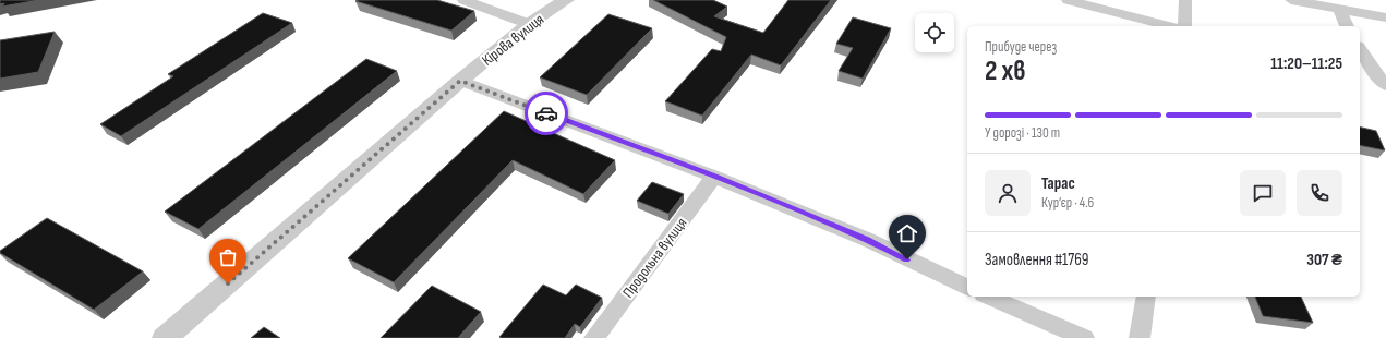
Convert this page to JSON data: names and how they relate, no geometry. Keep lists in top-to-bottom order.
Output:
{
  "streets": {
    "street": ["Кірова вулиця", "Продольна вулиця"]
  },
  "page": {
    "heading": ["2 хв", "Прибуде через", "11:20–11:25"],
    "panel": [
      "Тарас",
      "Кур’єр · 4.6",
      "Замовлення #1769",
      "307 ₴"
    ],
    "bar": "У дорозі · 130 m"
  }
}
